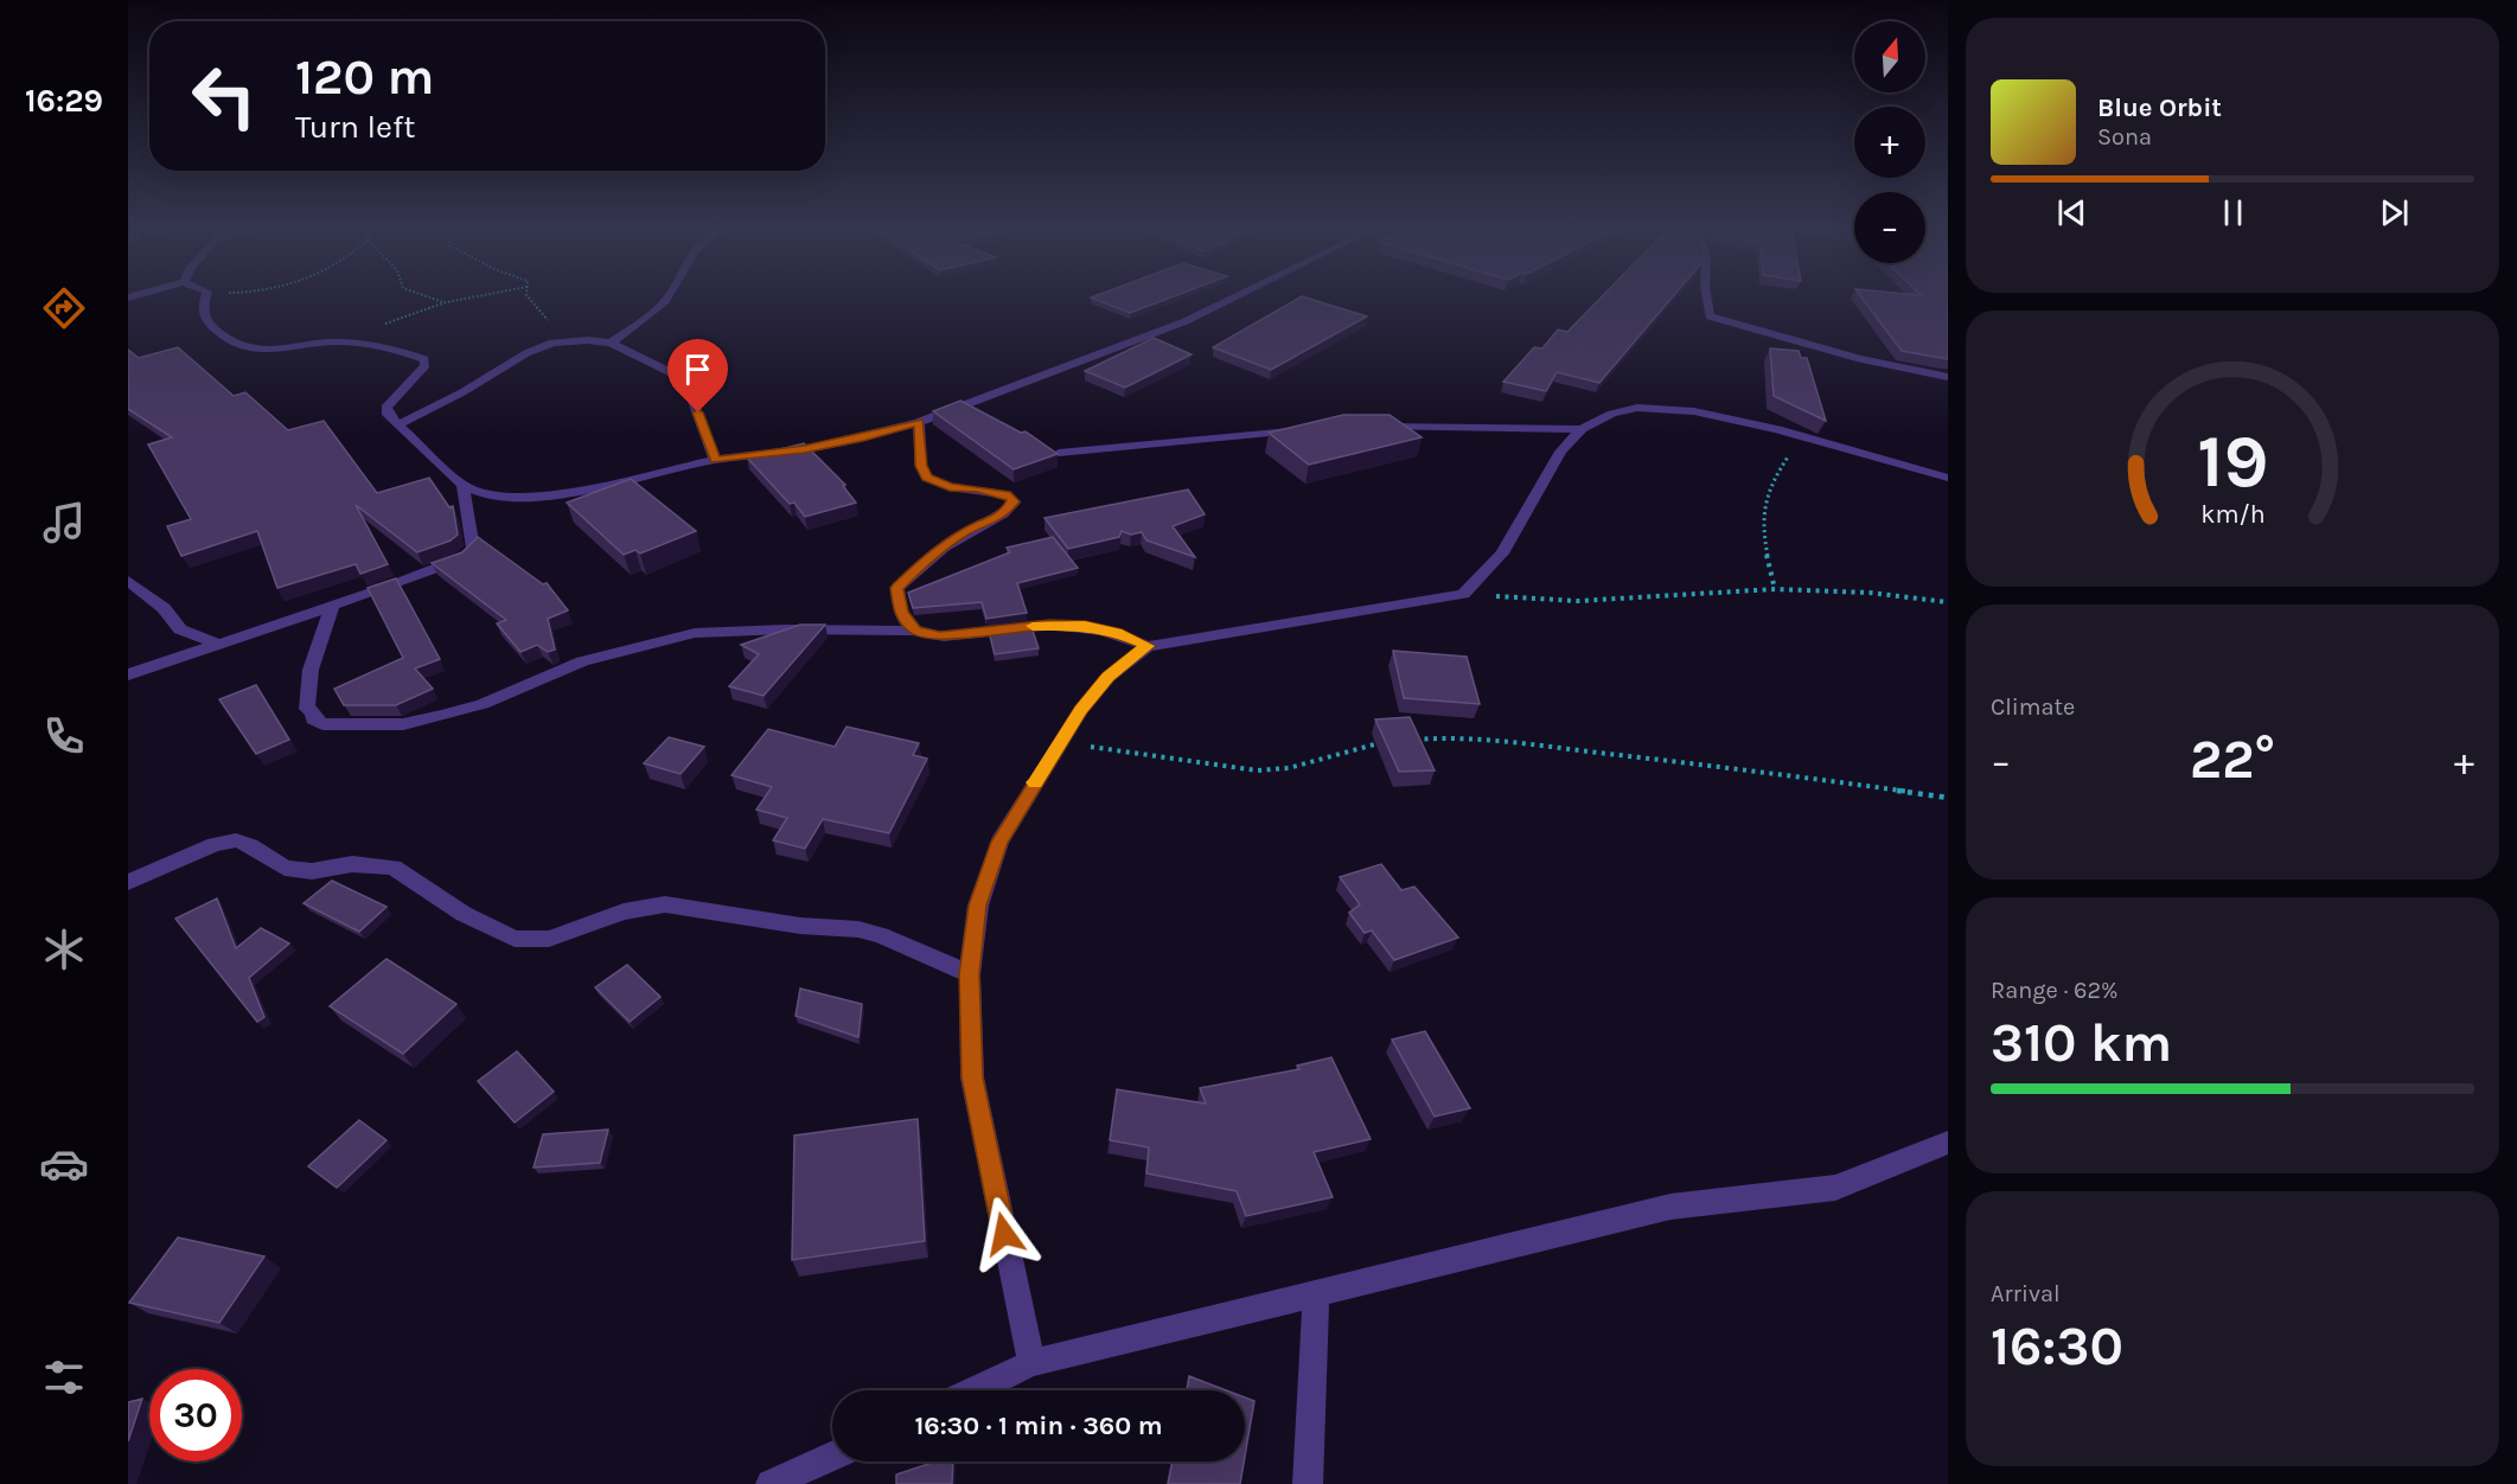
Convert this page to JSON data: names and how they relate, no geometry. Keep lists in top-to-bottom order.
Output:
{
  "north": "top",
  "page": {
    "tabs": "16:29",
    "map_buttons": ["+", "−"],
    "turn": ["120 m", "Turn left"],
    "song": ["Blue Orbit", "Sona"],
    "tile": [
      "Climate",
      ["Range · 62%", "310 km"],
      ["Arrival", "16:30"]
    ],
    "heat": ["−", "22°", "+"],
    "limit": "30",
    "trip": "16:30 · 1 min · 360 m",
    "gauge": ["19", "km/h"]
  }
}
